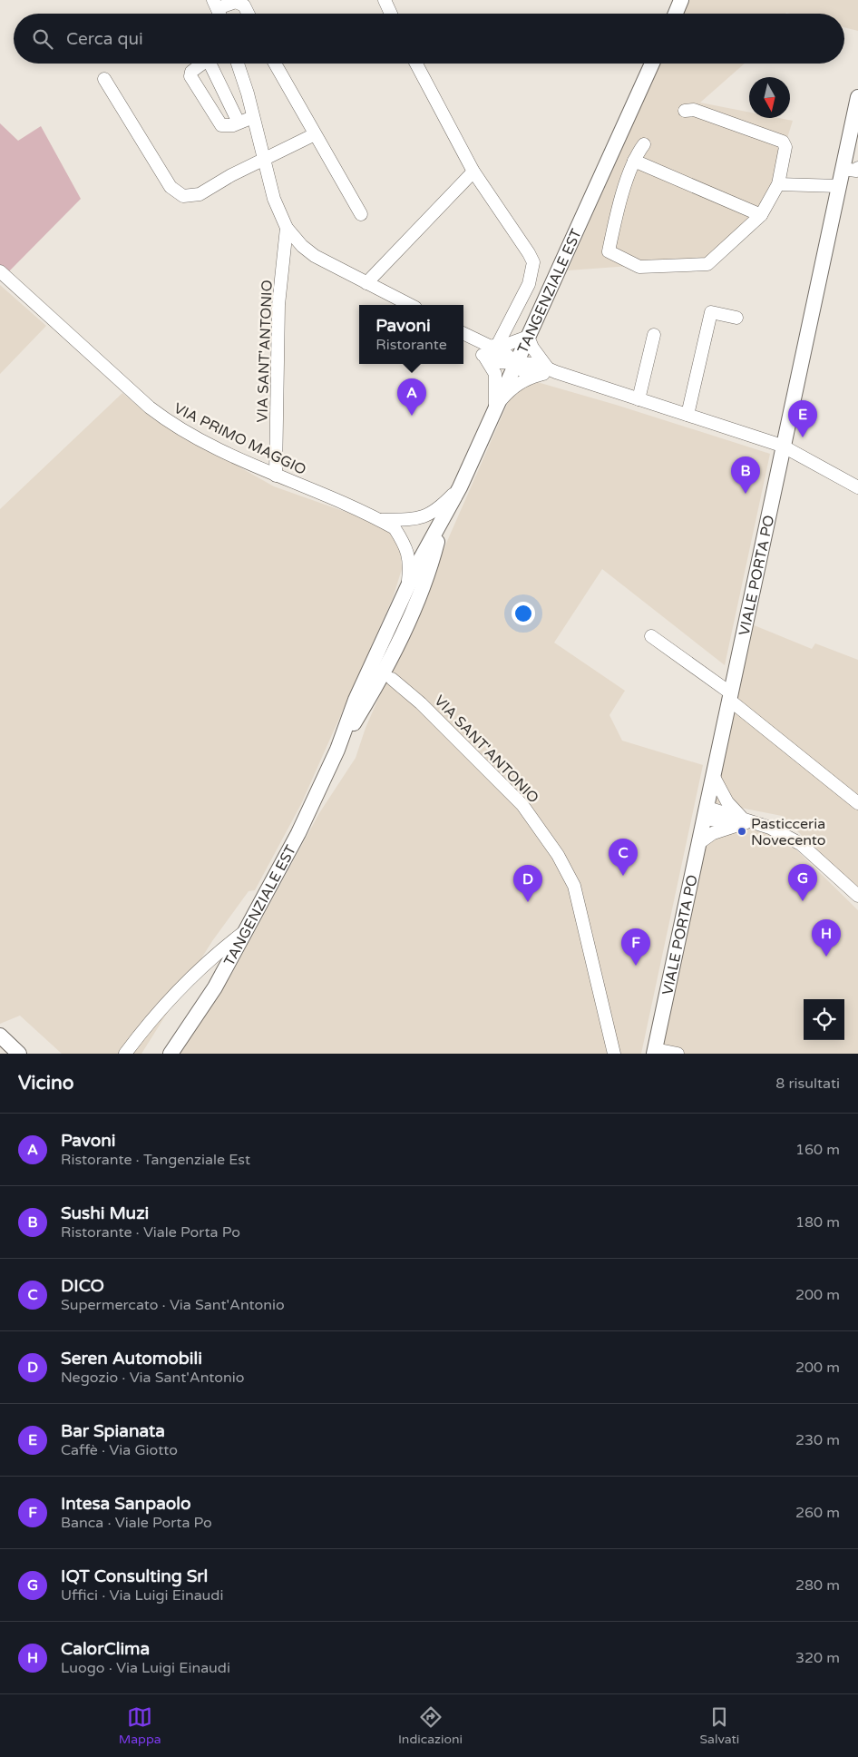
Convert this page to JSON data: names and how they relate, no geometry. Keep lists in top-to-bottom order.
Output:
{
  "streets": {
    "main road": ["TANGENZIALE EST", "VIALE PORTA PO"],
    "street": ["VIA SANT'ANTONIO", "VIA PRIMO MAGGIO"]
  },
  "crossings": [
    ["TANGENZIALE EST", "VIA PRIMO MAGGIO"],
    ["VIA SANT'ANTONIO", "VIA PRIMO MAGGIO"]
  ],
  "places": ["Pasticceria Novecento"],
  "north": "bottom",
  "page": {
    "search": "Cerca qui",
    "popup": ["Pavoni", "Ristorante"],
    "pins": [
      "A",
      "E",
      "B",
      "C",
      "G",
      "D",
      "H",
      "F"
    ],
    "heading": ["Vicino", "8 risultati"],
    "list": [
      {
        "mark": "A",
        "name": "Pavoni",
        "note": "Ristorante · Tangenziale Est",
        "value": "160 m"
      },
      {
        "mark": "B",
        "name": "Sushi Muzi",
        "note": "Ristorante · Viale Porta Po",
        "value": "180 m"
      },
      {
        "mark": "C",
        "name": "DICO",
        "note": "Supermercato · Via Sant'Antonio",
        "value": "200 m"
      },
      {
        "mark": "D",
        "name": "Seren Automobili",
        "note": "Negozio · Via Sant'Antonio",
        "value": "200 m"
      },
      {
        "mark": "E",
        "name": "Bar Spianata",
        "note": "Caffè · Via Giotto",
        "value": "230 m"
      },
      {
        "mark": "F",
        "name": "Intesa Sanpaolo",
        "note": "Banca · Viale Porta Po",
        "value": "260 m"
      },
      {
        "mark": "G",
        "name": "IQT Consulting Srl",
        "note": "Uffici · Via Luigi Einaudi",
        "value": "280 m"
      },
      {
        "mark": "H",
        "name": "CalorClima",
        "note": "Luogo · Via Luigi Einaudi",
        "value": "320 m"
      }
    ],
    "nav": ["Mappa", "Indicazioni", "Salvati"]
  }
}
